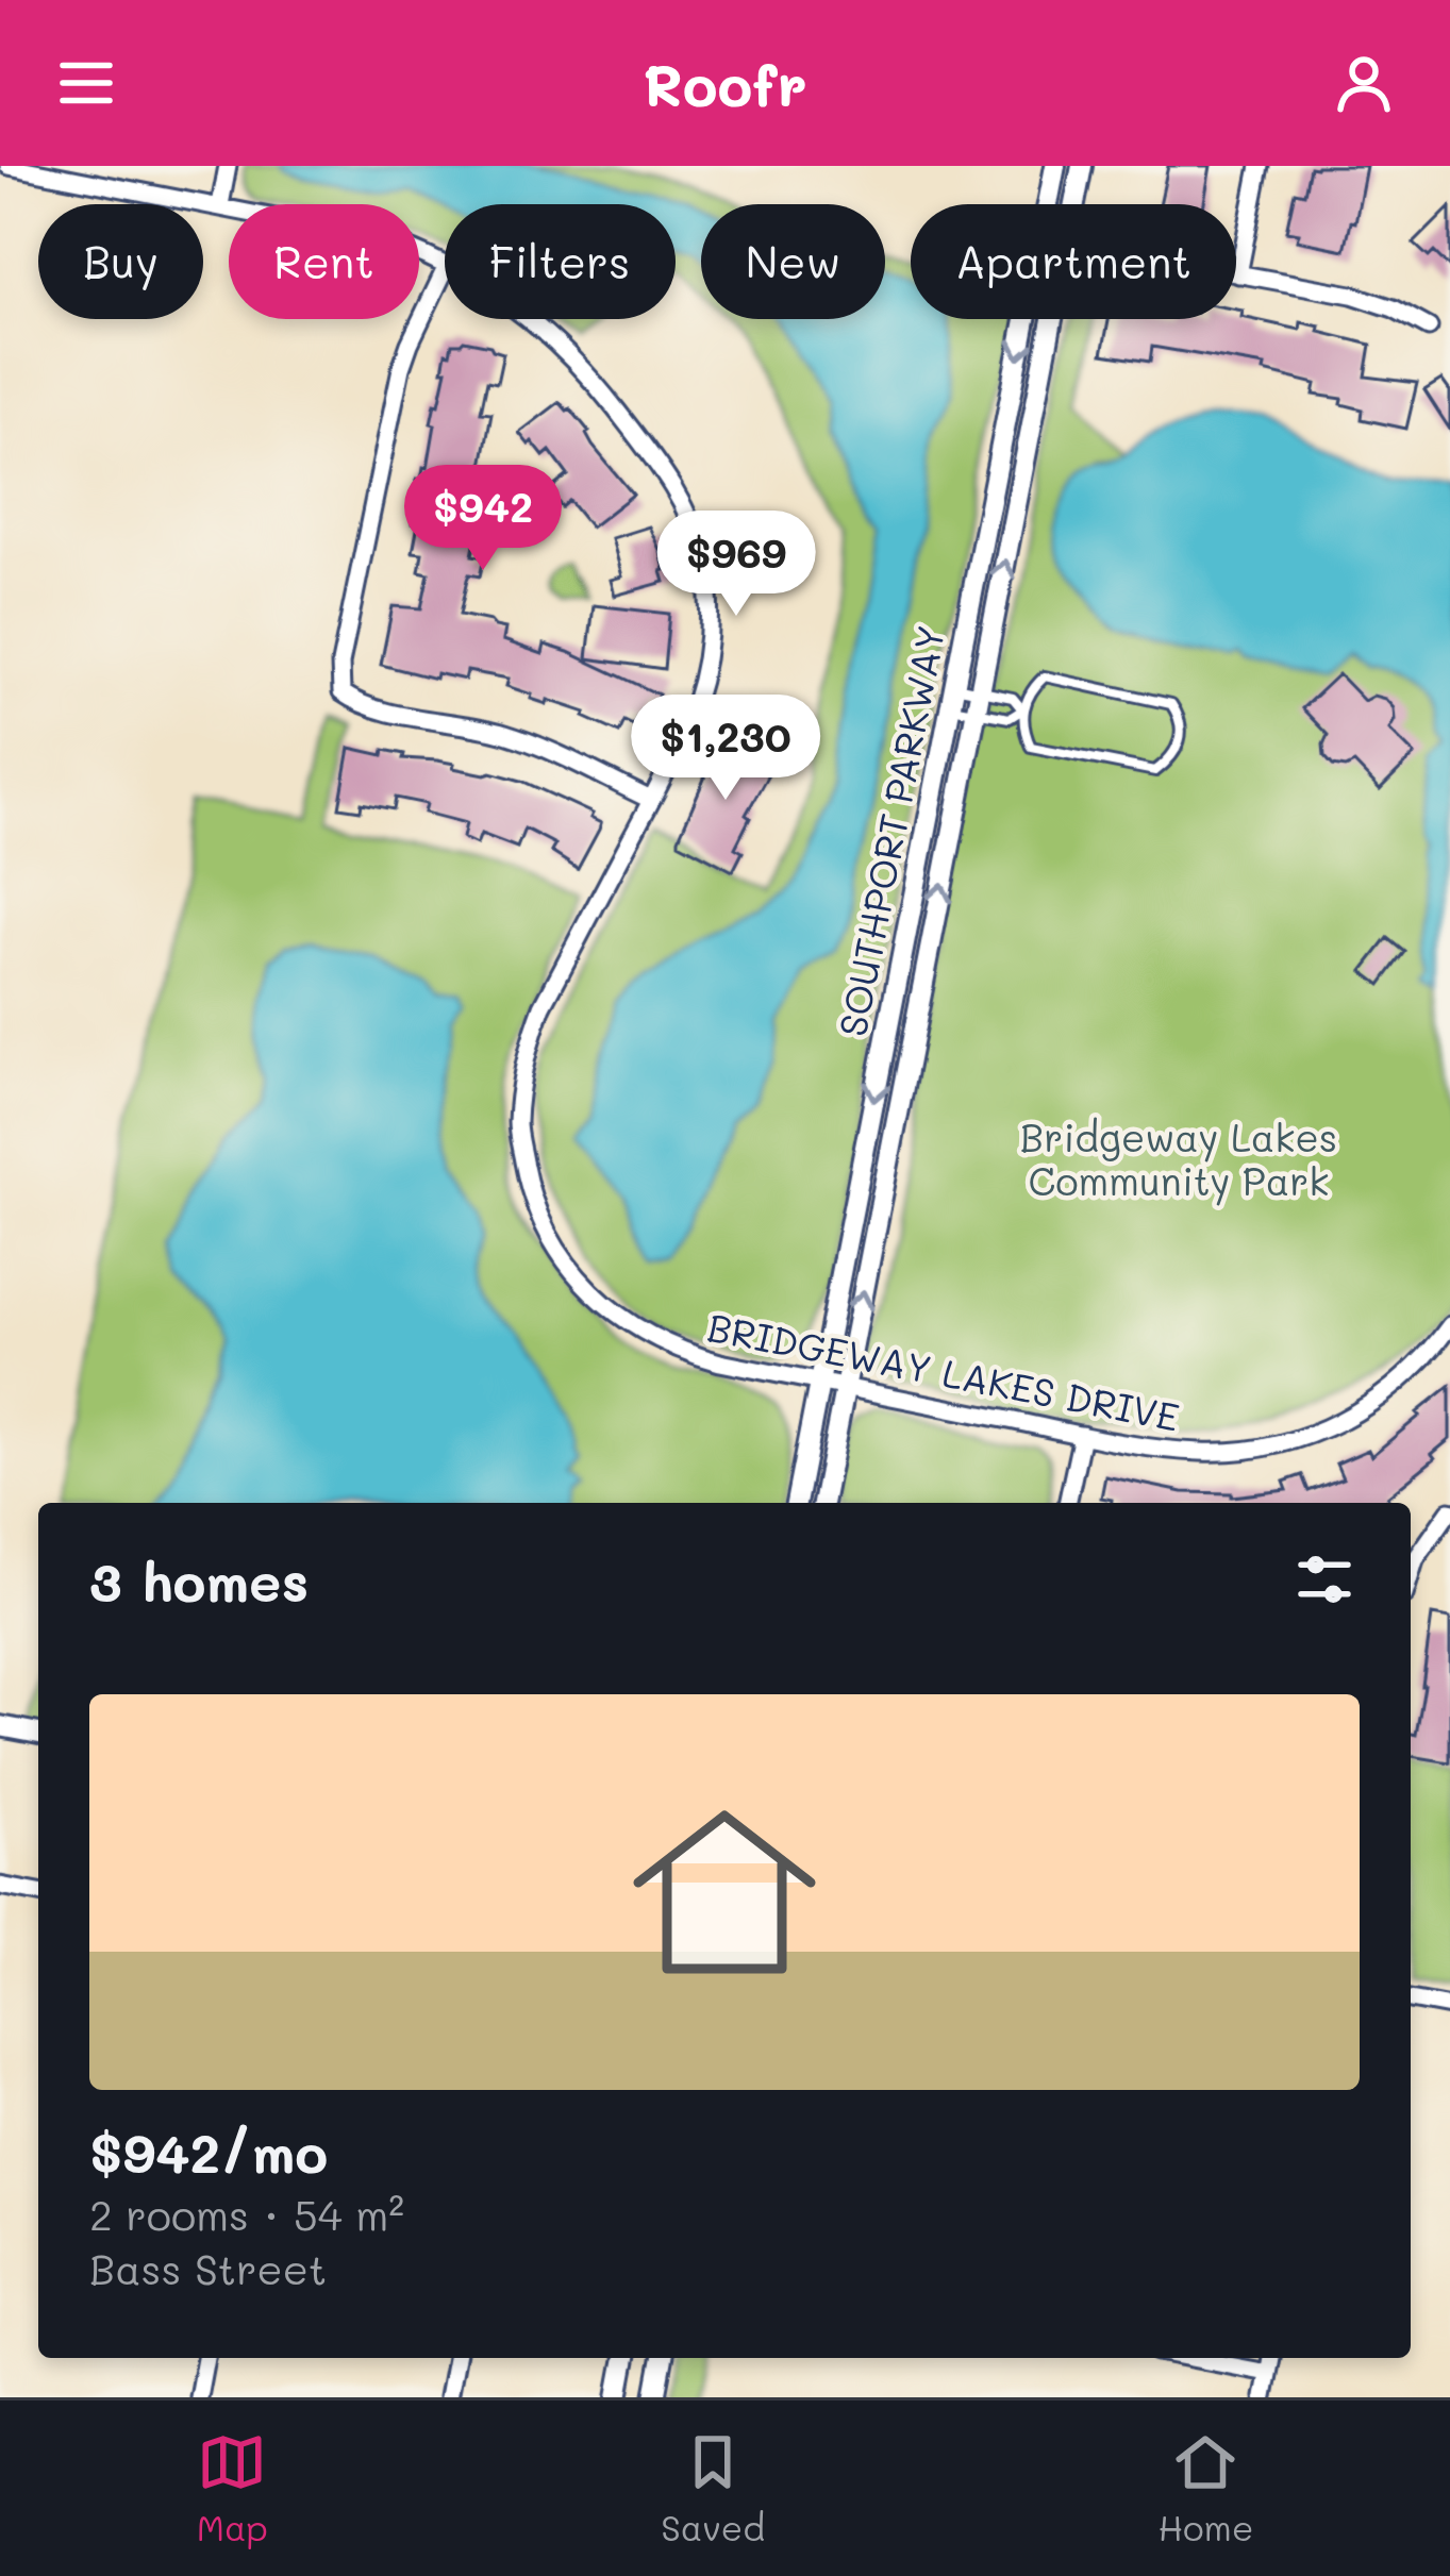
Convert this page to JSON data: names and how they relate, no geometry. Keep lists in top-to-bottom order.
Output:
{
  "streets": {
    "street": ["SOUTHPORT PARKWAY", "BRIDGEWAY LAKES DRIVE"]
  },
  "crossings": [
    ["SOUTHPORT PARKWAY", "BRIDGEWAY LAKES DRIVE"]
  ],
  "parks": ["Bridgeway Lakes Community Park"],
  "page": {
    "header": "Roofr",
    "chip": [
      "Buy",
      "Rent",
      "Filters",
      "New",
      "Apartment"
    ],
    "price": ["$942", "$969", "$1,230"],
    "heading": "3 homes",
    "list": [
      {
        "name": "$942/mo",
        "note": "2 rooms · 54 m² · Bass Street"
      }
    ],
    "tabs": ["Map", "Saved", "Home"]
  }
}
